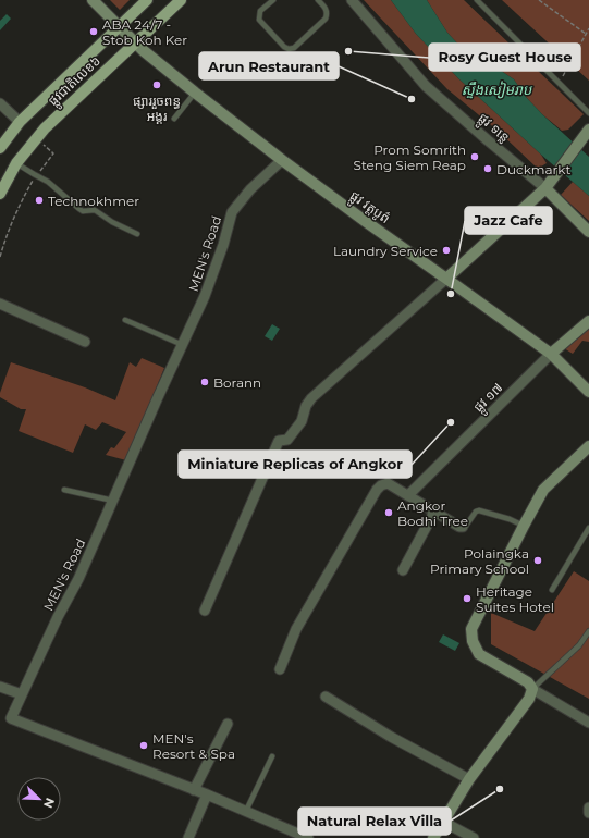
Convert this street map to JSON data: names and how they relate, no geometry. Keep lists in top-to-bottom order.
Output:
{
  "streets": {
    "main road": ["ផ្លូវជាតិលេខ៦"],
    "street": [
      "ផ្លូវ ទន្លេ",
      "ផ្លូវ វត្តបូព៌",
      "MEN's Road",
      "ផ្លូវ ១៧"
    ]
  },
  "crossings": [
    ["ផ្លូវជាតិលេខ៦", "ផ្លូវ វត្តបូព៌"],
    ["ផ្លូវ វត្តបូព៌", "MEN's Road"],
    ["ផ្លូវ វត្តបូព៌", "ផ្លូវ ១៧"]
  ],
  "water": ["ស្ទឹងសៀមរាប"],
  "places": [
    "ABA 24/7 - Stob Koh Ker",
    "Rosy Guest House",
    "ផ្សាររួចពន្ធ អង្គរ",
    "Arun Restaurant",
    "Prom Somrith Steng Siem Reap",
    "Duckmarkt",
    "Technokhmer",
    "Laundry Service",
    "Jazz Cafe",
    "Borann",
    "Miniature Replicas of Angkor",
    "Angkor Bodhi Tree",
    "Polaingka Primary School",
    "Heritage Suites Hotel",
    "MEN's Resort & Spa",
    "Natural Relax Villa"
  ],
  "north": "bottom right"
}
